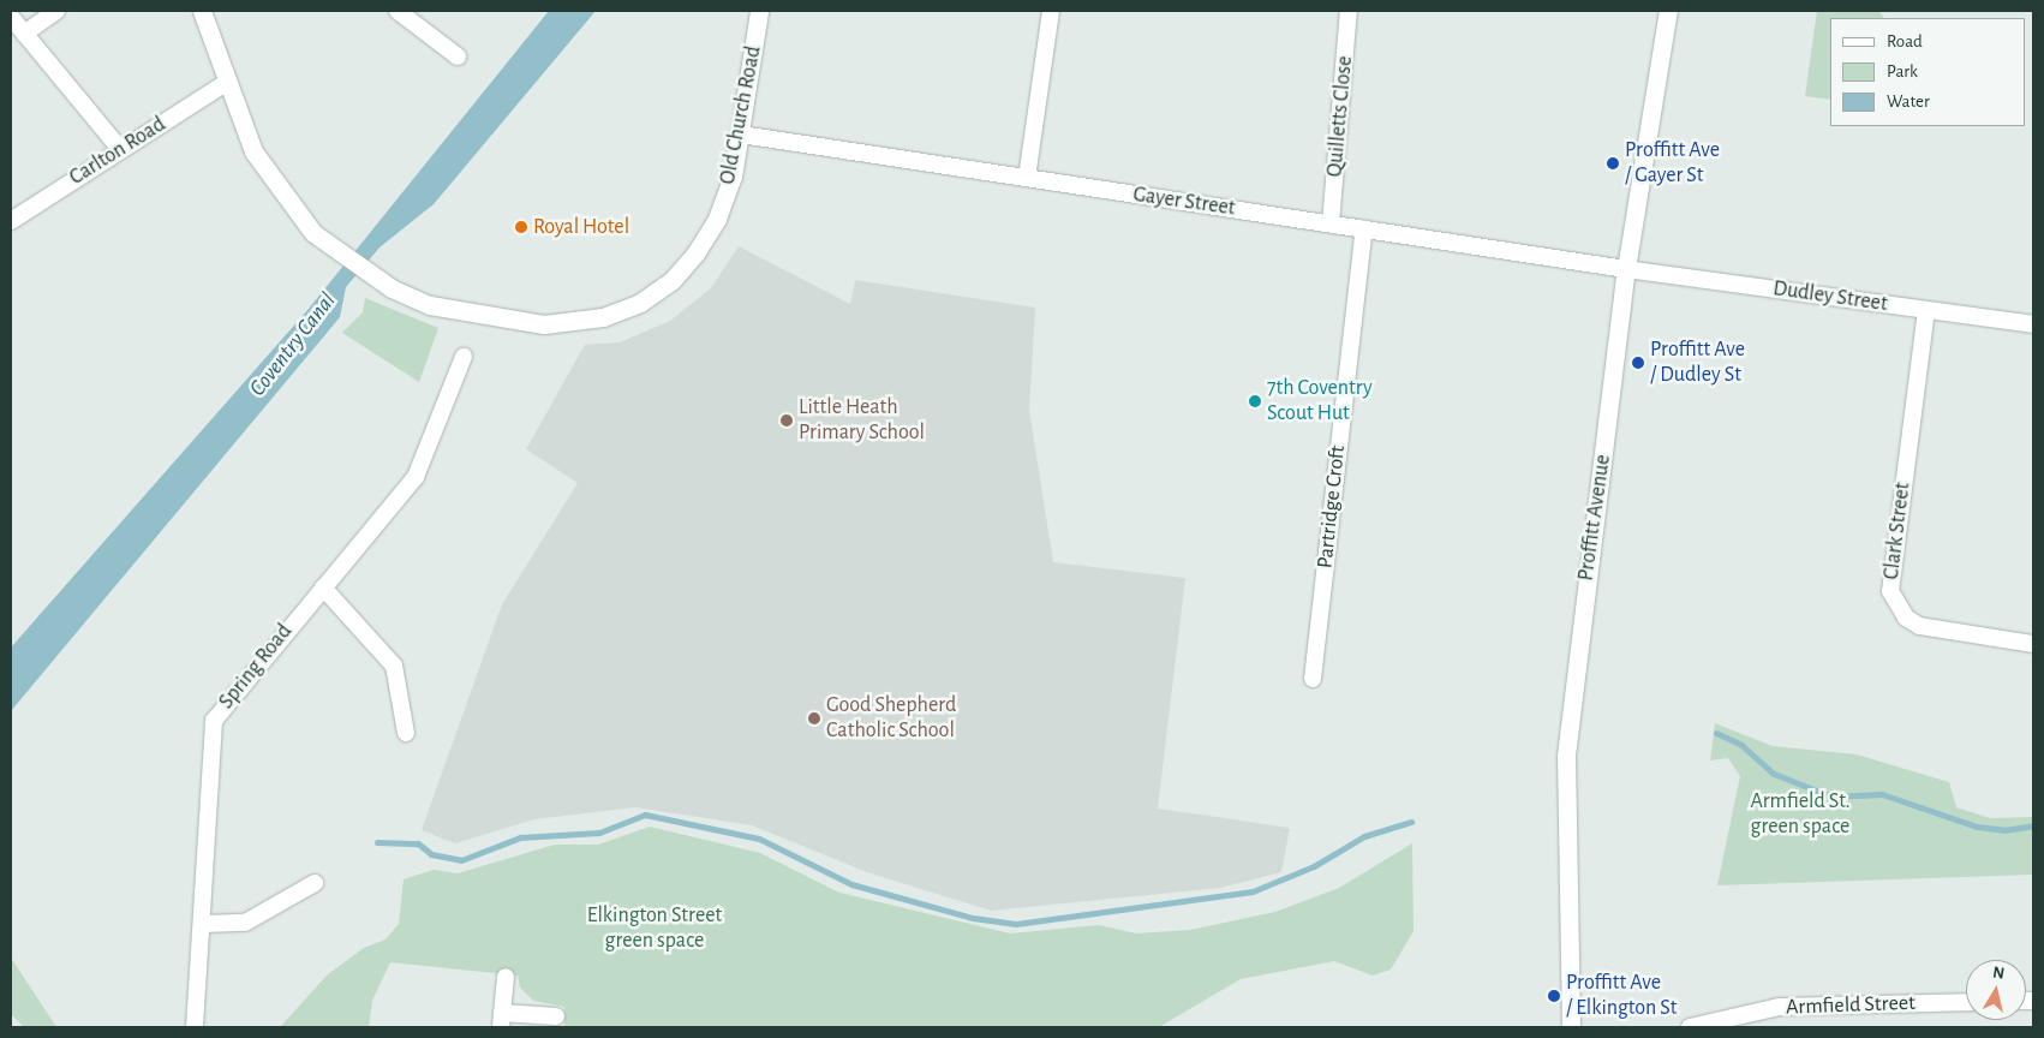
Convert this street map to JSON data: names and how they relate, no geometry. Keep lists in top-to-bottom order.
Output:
{
  "streets": {
    "street": [
      "Old Church Road",
      "Quilletts Close",
      "Carlton Road",
      "Gayer Street",
      "Dudley Street",
      "Partridge Croft",
      "Proffitt Avenue",
      "Clark Street",
      "Spring Road",
      "Armfield Street"
    ]
  },
  "crossings": [
    ["Old Church Road", "Carlton Road"],
    ["Old Church Road", "Gayer Street"],
    ["Quilletts Close", "Gayer Street"],
    ["Gayer Street", "Dudley Street"],
    ["Gayer Street", "Partridge Croft"],
    ["Gayer Street", "Proffitt Avenue"],
    ["Dudley Street", "Proffitt Avenue"],
    ["Dudley Street", "Clark Street"]
  ],
  "water": ["Coventry Canal"],
  "parks": ["Armfield St. green space", "Elkington Street green space"],
  "places": [
    "Proffitt Ave / Gayer St",
    "Royal Hotel",
    "Proffitt Ave / Dudley St",
    "7th Coventry Scout Hut",
    "Little Heath Primary School",
    "Good Shepherd Catholic School",
    "Proffitt Ave / Elkington St"
  ],
  "legend": ["Road", "Park", "Water"],
  "north": "top"
}
